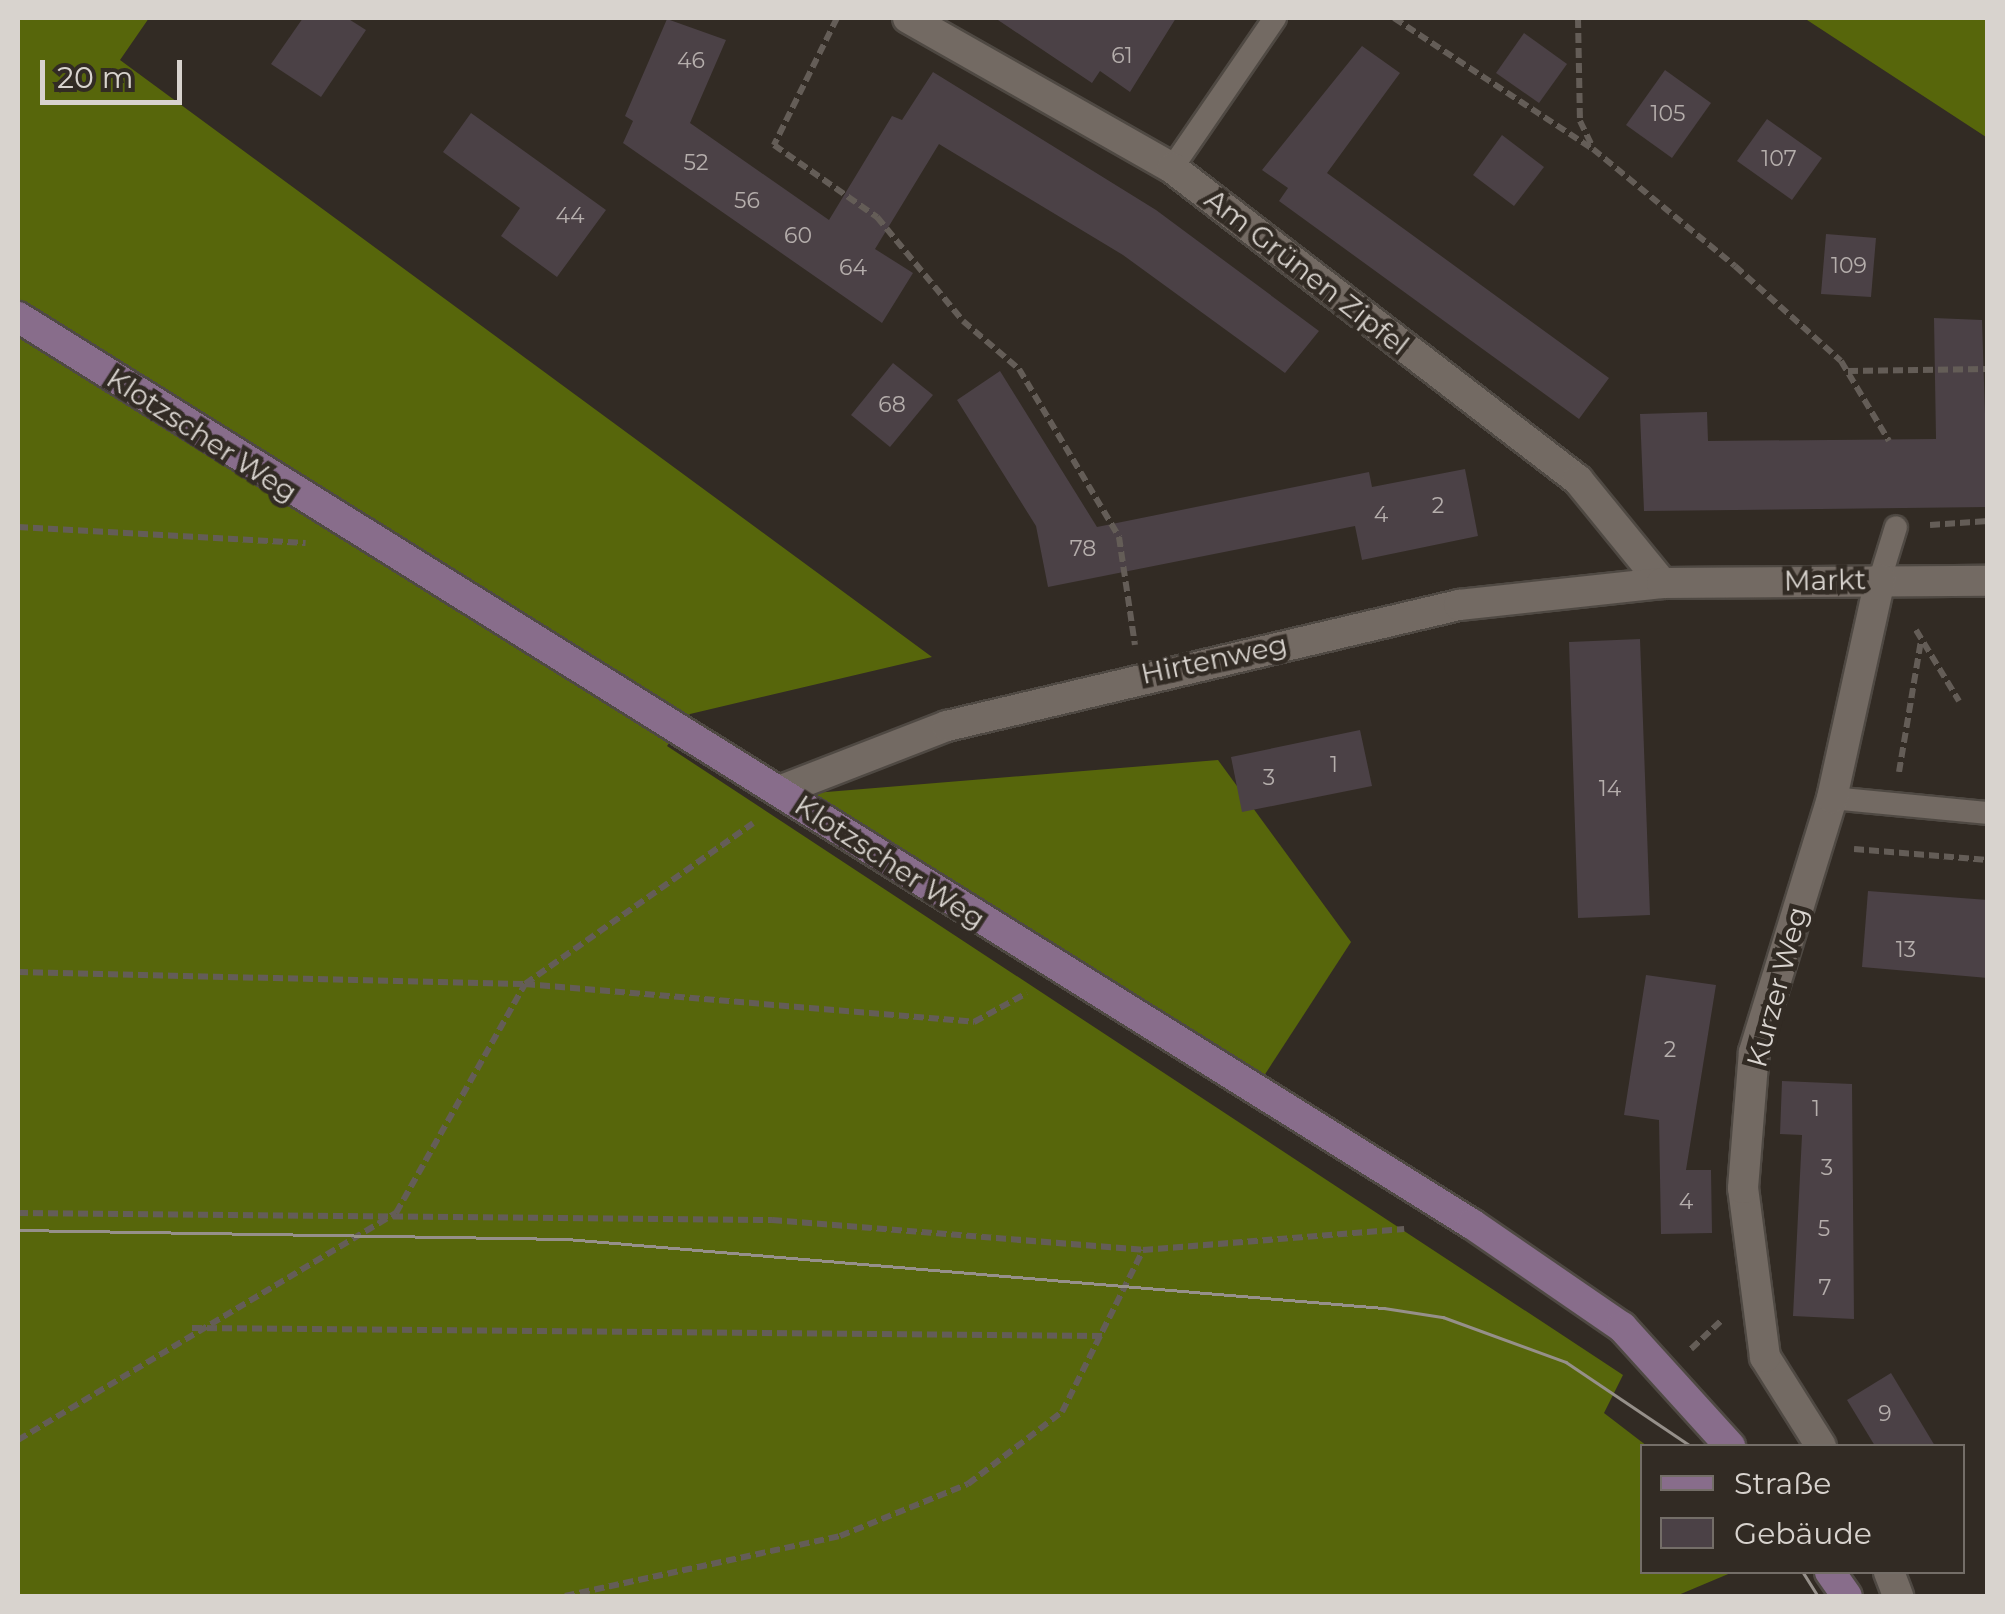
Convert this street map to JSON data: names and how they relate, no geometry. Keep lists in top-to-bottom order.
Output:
{
  "streets": {
    "street": [
      "Am Grünen Zipfel",
      "Klotzscher Weg",
      "Markt",
      "Hirtenweg",
      "Kurzer Weg"
    ]
  },
  "crossings": [
    ["Am Grünen Zipfel", "Markt"],
    ["Am Grünen Zipfel", "Hirtenweg"],
    ["Klotzscher Weg", "Hirtenweg"],
    ["Markt", "Hirtenweg"],
    ["Markt", "Kurzer Weg"]
  ],
  "house_numbers": [
    "61",
    "46",
    "105",
    "107",
    "52",
    "56",
    "44",
    "60",
    "109",
    "64",
    "68",
    "2",
    "4",
    "78",
    "1",
    "3",
    "14",
    "13",
    "2",
    "1",
    "3",
    "4",
    "5",
    "7",
    "9"
  ],
  "legend": ["Straße", "Gebäude"],
  "scale_bar": "20 m"
}
